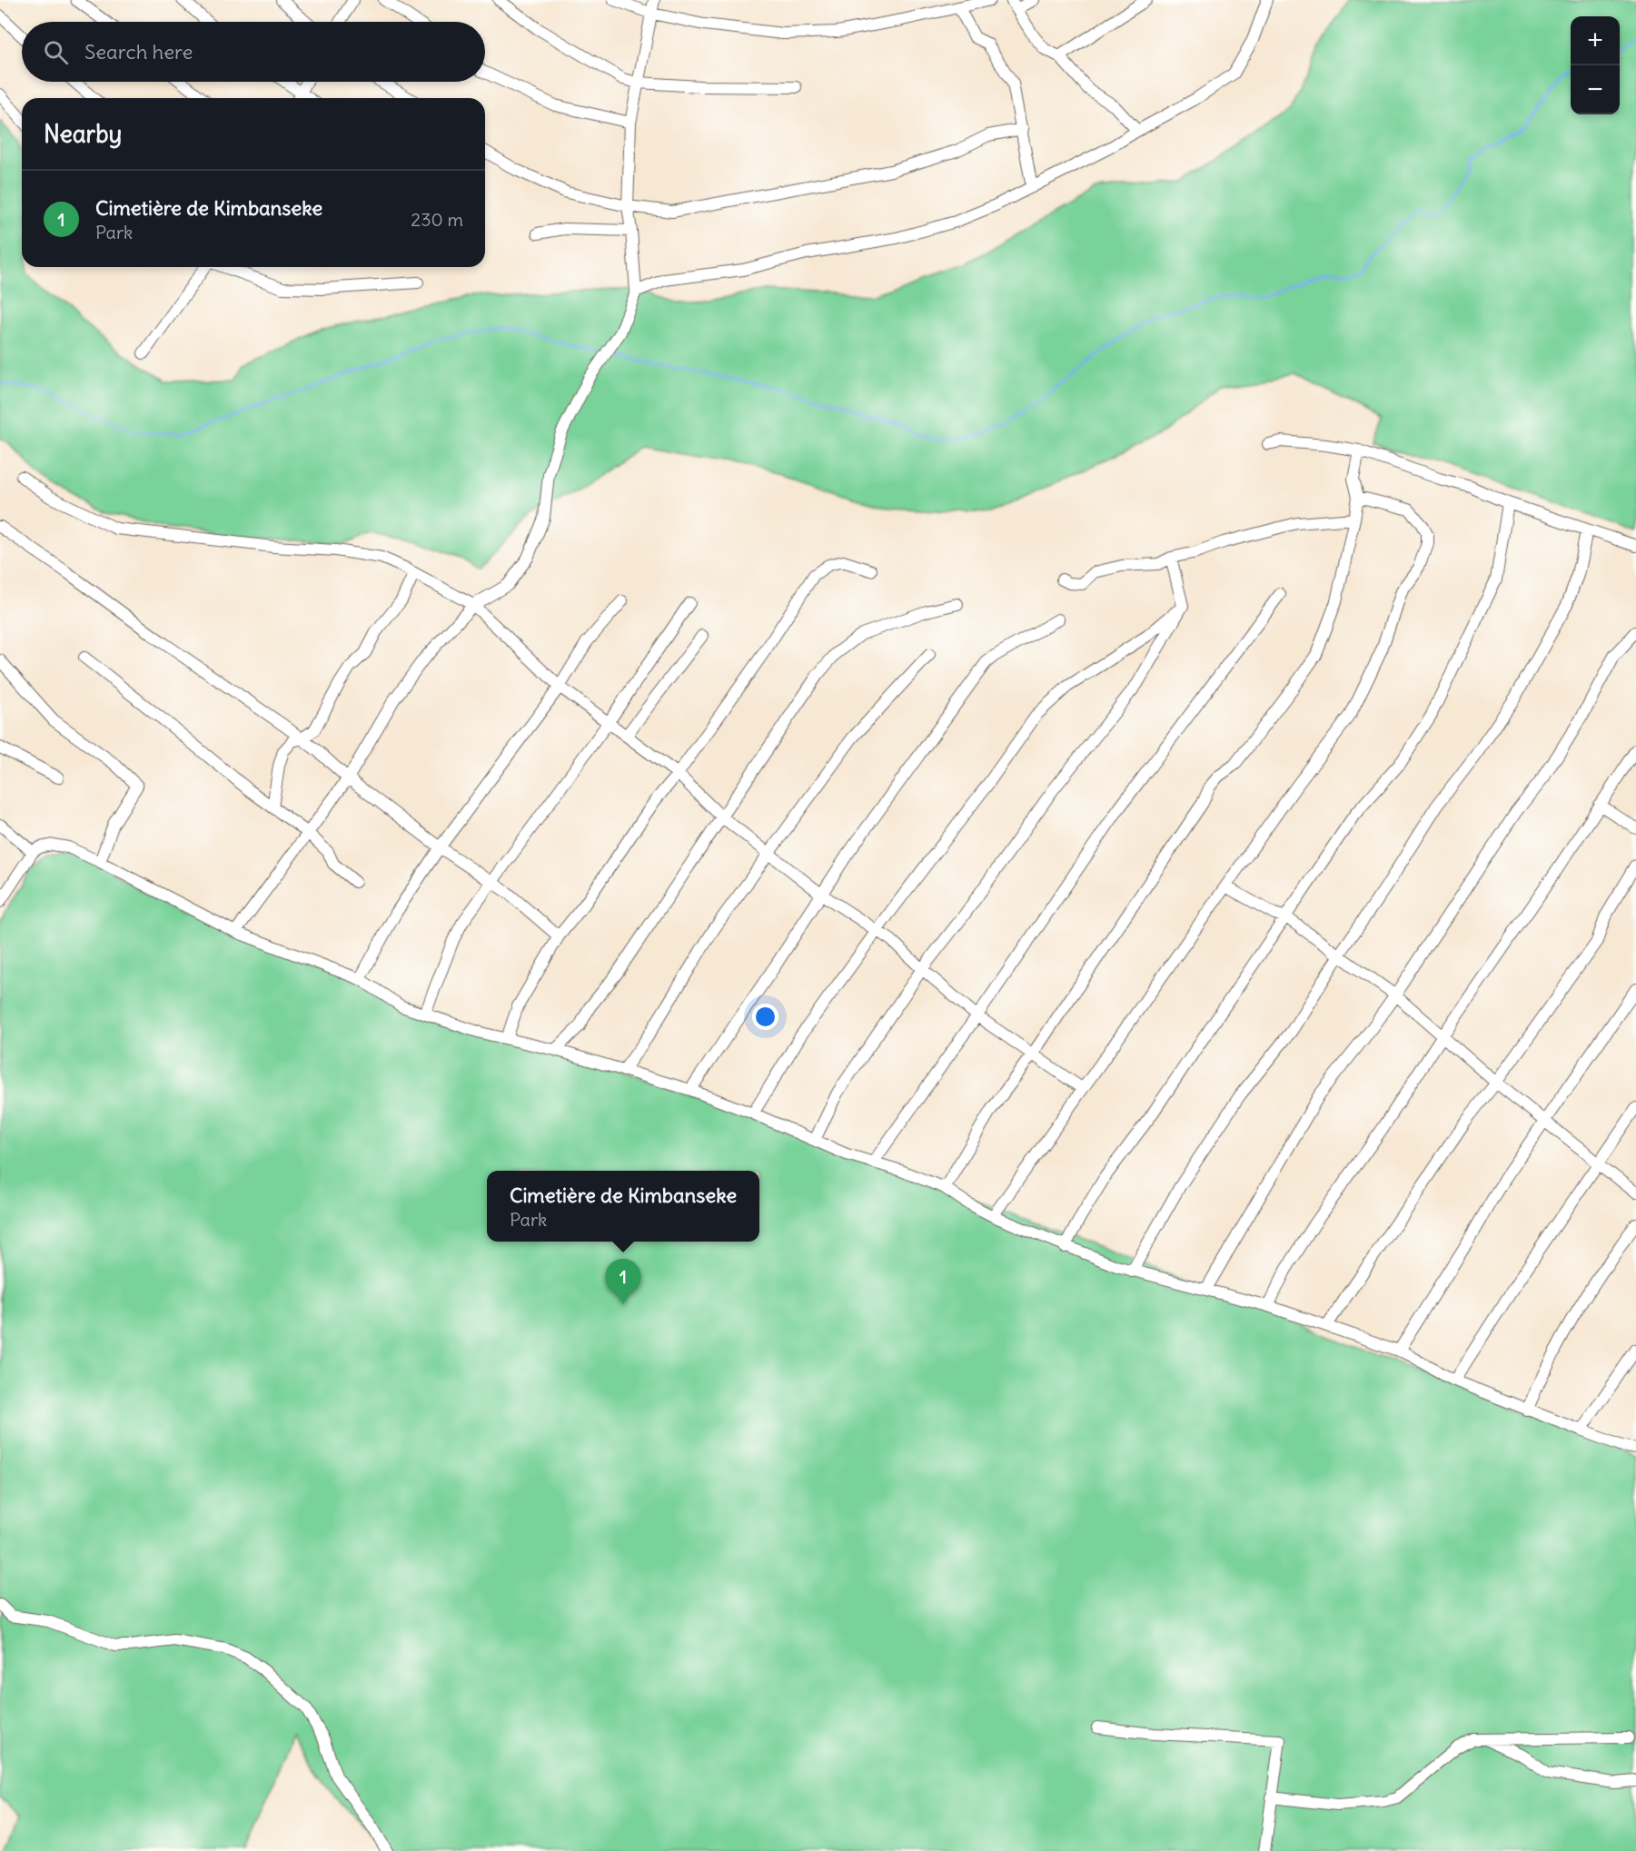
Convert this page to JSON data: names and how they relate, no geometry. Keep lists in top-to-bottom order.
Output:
{
  "page": {
    "map_buttons": ["+", "−"],
    "search": "Search here",
    "heading": "Nearby",
    "list": [
      {
        "mark": "1",
        "name": "Cimetière de Kimbanseke",
        "note": "Park",
        "value": "230 m"
      }
    ],
    "popup": ["Cimetière de Kimbanseke", "Park"],
    "pins": "1"
  }
}
